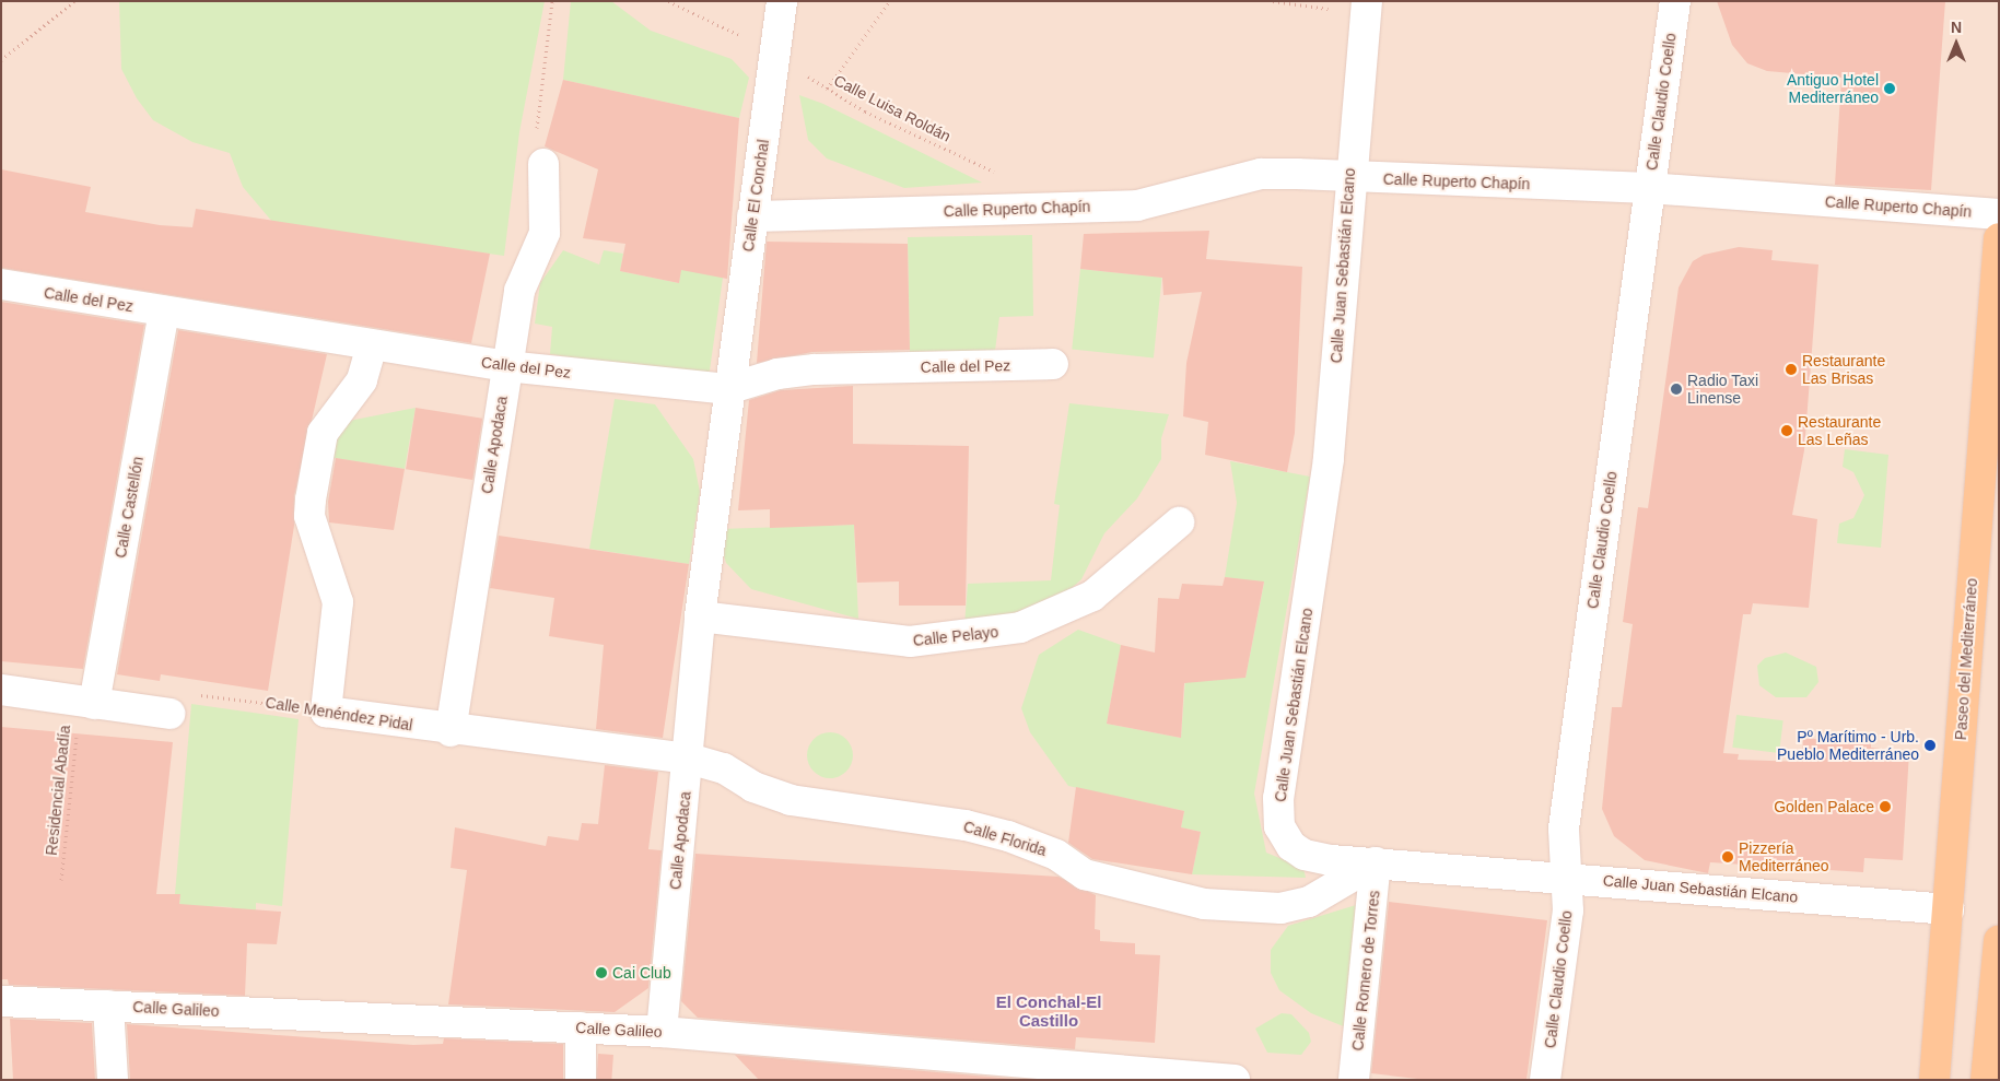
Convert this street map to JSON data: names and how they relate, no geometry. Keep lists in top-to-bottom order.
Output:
{
  "streets": {
    "main road": ["Paseo del Mediterráneo"],
    "street": [
      "Calle Claudio Coello",
      "Calle Ruperto Chapín",
      "Calle El Conchal",
      "Calle Juan Sebastián Elcano",
      "Calle del Pez",
      "Calle Apodaca",
      "Calle Castellón",
      "Calle Pelayo",
      "Calle Menéndez Pidal",
      "Calle Florida",
      "Calle Romero de Torres",
      "Calle Galileo"
    ],
    "path": ["Calle Luisa Roldán", "Residencial Abadía"]
  },
  "crossings": [
    ["Calle Claudio Coello", "Calle Ruperto Chapín"],
    ["Calle Claudio Coello", "Calle Juan Sebastián Elcano"],
    ["Calle Luisa Roldán", "Calle El Conchal"],
    ["Calle Ruperto Chapín", "Calle El Conchal"],
    ["Calle Ruperto Chapín", "Calle Juan Sebastián Elcano"],
    ["Calle El Conchal", "Calle del Pez"],
    ["Calle El Conchal", "Calle Apodaca"],
    ["Calle Juan Sebastián Elcano", "Paseo del Mediterráneo"],
    ["Calle Juan Sebastián Elcano", "Calle Florida"],
    ["Calle Juan Sebastián Elcano", "Calle Romero de Torres"],
    ["Calle del Pez", "Calle Apodaca"],
    ["Calle del Pez", "Calle Castellón"],
    ["Calle Apodaca", "Calle Pelayo"],
    ["Calle Apodaca", "Calle Menéndez Pidal"],
    ["Calle Apodaca", "Calle Florida"],
    ["Calle Apodaca", "Calle Galileo"],
    ["Calle Castellón", "Residencial Abadía"],
    ["Calle Menéndez Pidal", "Calle Florida"],
    ["Calle Florida", "Calle Romero de Torres"]
  ],
  "districts": ["El Conchal-El Castillo"],
  "places": [
    "Antiguo Hotel Mediterráneo",
    "Restaurante Las Brisas",
    "Radio Taxi Linense",
    "Restaurante Las Leñas",
    "Pº Marítimo - Urb. Pueblo Mediterráneo",
    "Golden Palace",
    "Pizzería Mediterráneo",
    "Cai Club"
  ],
  "north": "top"
}
